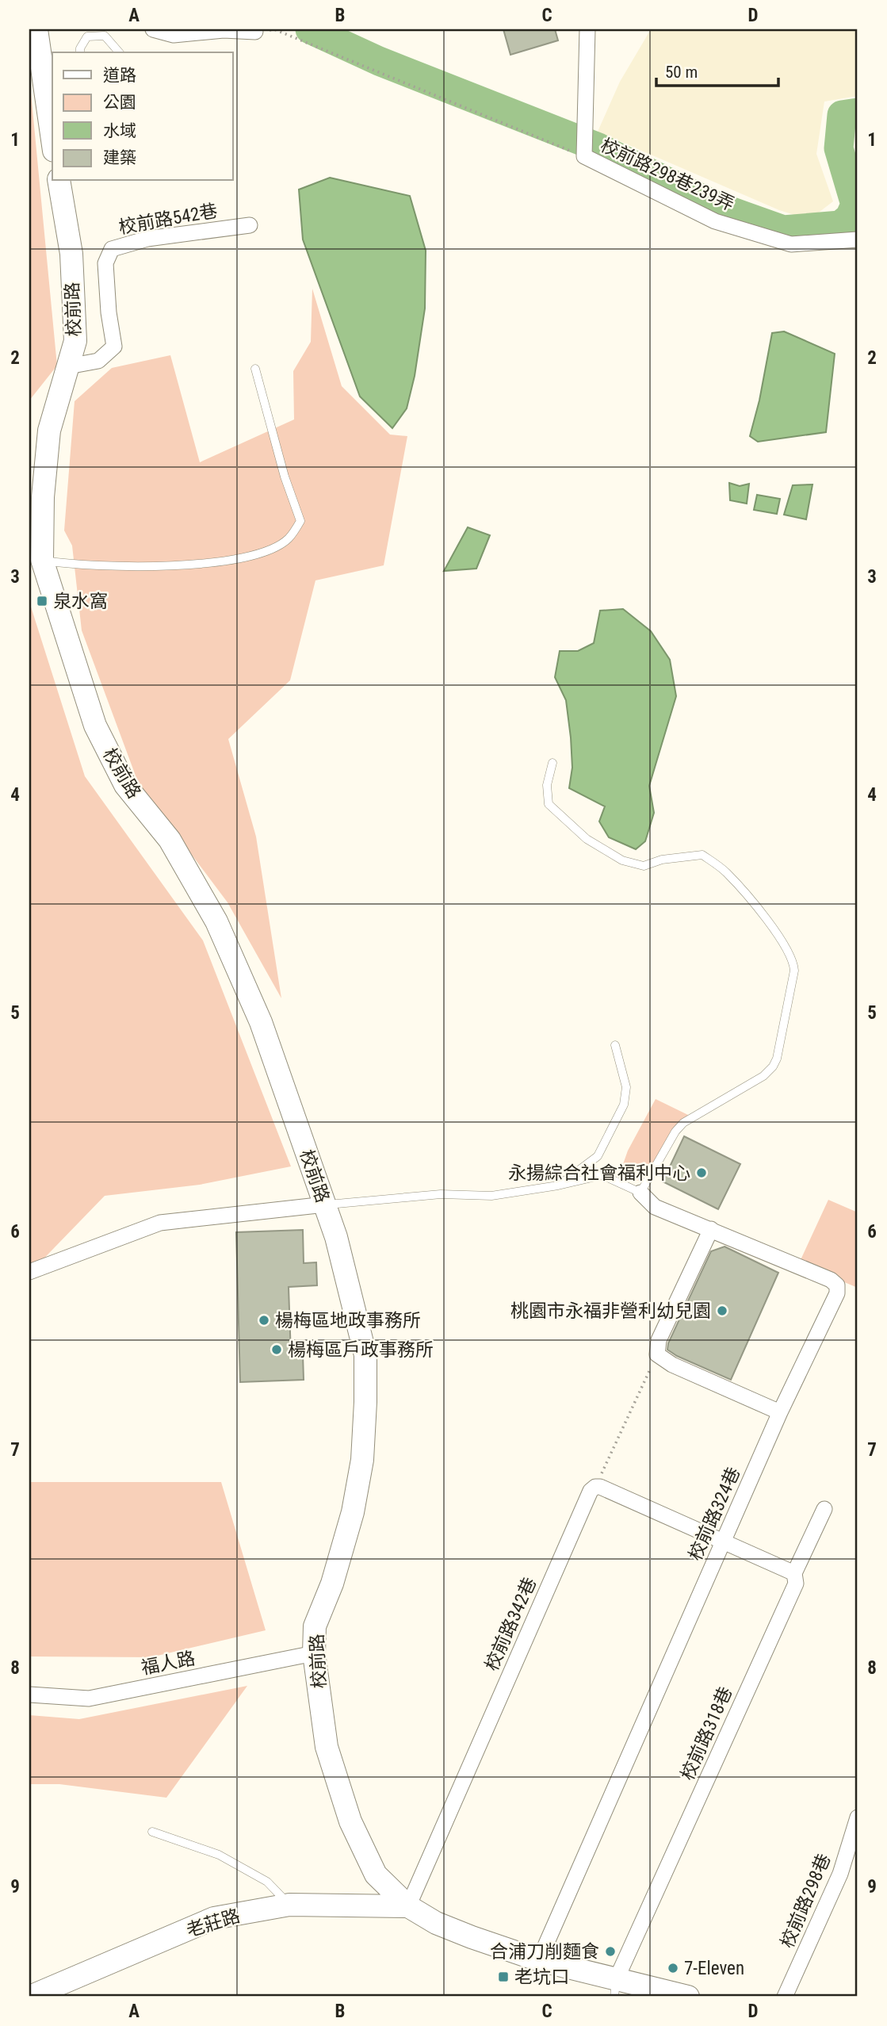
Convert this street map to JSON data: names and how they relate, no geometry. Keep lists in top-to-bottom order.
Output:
{
  "streets": {
    "street": [
      "校前路298巷239弄",
      "校前路542巷",
      "校前路",
      "校前路324巷",
      "校前路342巷",
      "福人路",
      "校前路318巷",
      "校前路298巷",
      "老莊路"
    ]
  },
  "crossings": [
    ["校前路542巷", "校前路"],
    ["校前路", "校前路324巷"],
    ["校前路", "校前路342巷"],
    ["校前路", "福人路"],
    ["校前路", "校前路318巷"],
    ["校前路", "老莊路"],
    ["校前路342巷", "老莊路"]
  ],
  "places": {
    "transit": ["泉水窩", "老坑口"],
    "other": [
      "永揚綜合社會福利中心",
      "桃園市永福非營利幼兒園",
      "楊梅區地政事務所",
      "楊梅區戶政事務所",
      "合浦刀削麵食",
      "7-Eleven"
    ]
  },
  "legend": [
    "道路",
    "公園",
    "水域",
    "建築"
  ],
  "scale_bar": "50 m",
  "grid": {
    "columns": [
      "A",
      "B",
      "C",
      "D"
    ],
    "rows": [
      "1",
      "2",
      "3",
      "4",
      "5",
      "6",
      "7",
      "8",
      "9"
    ]
  }
}
